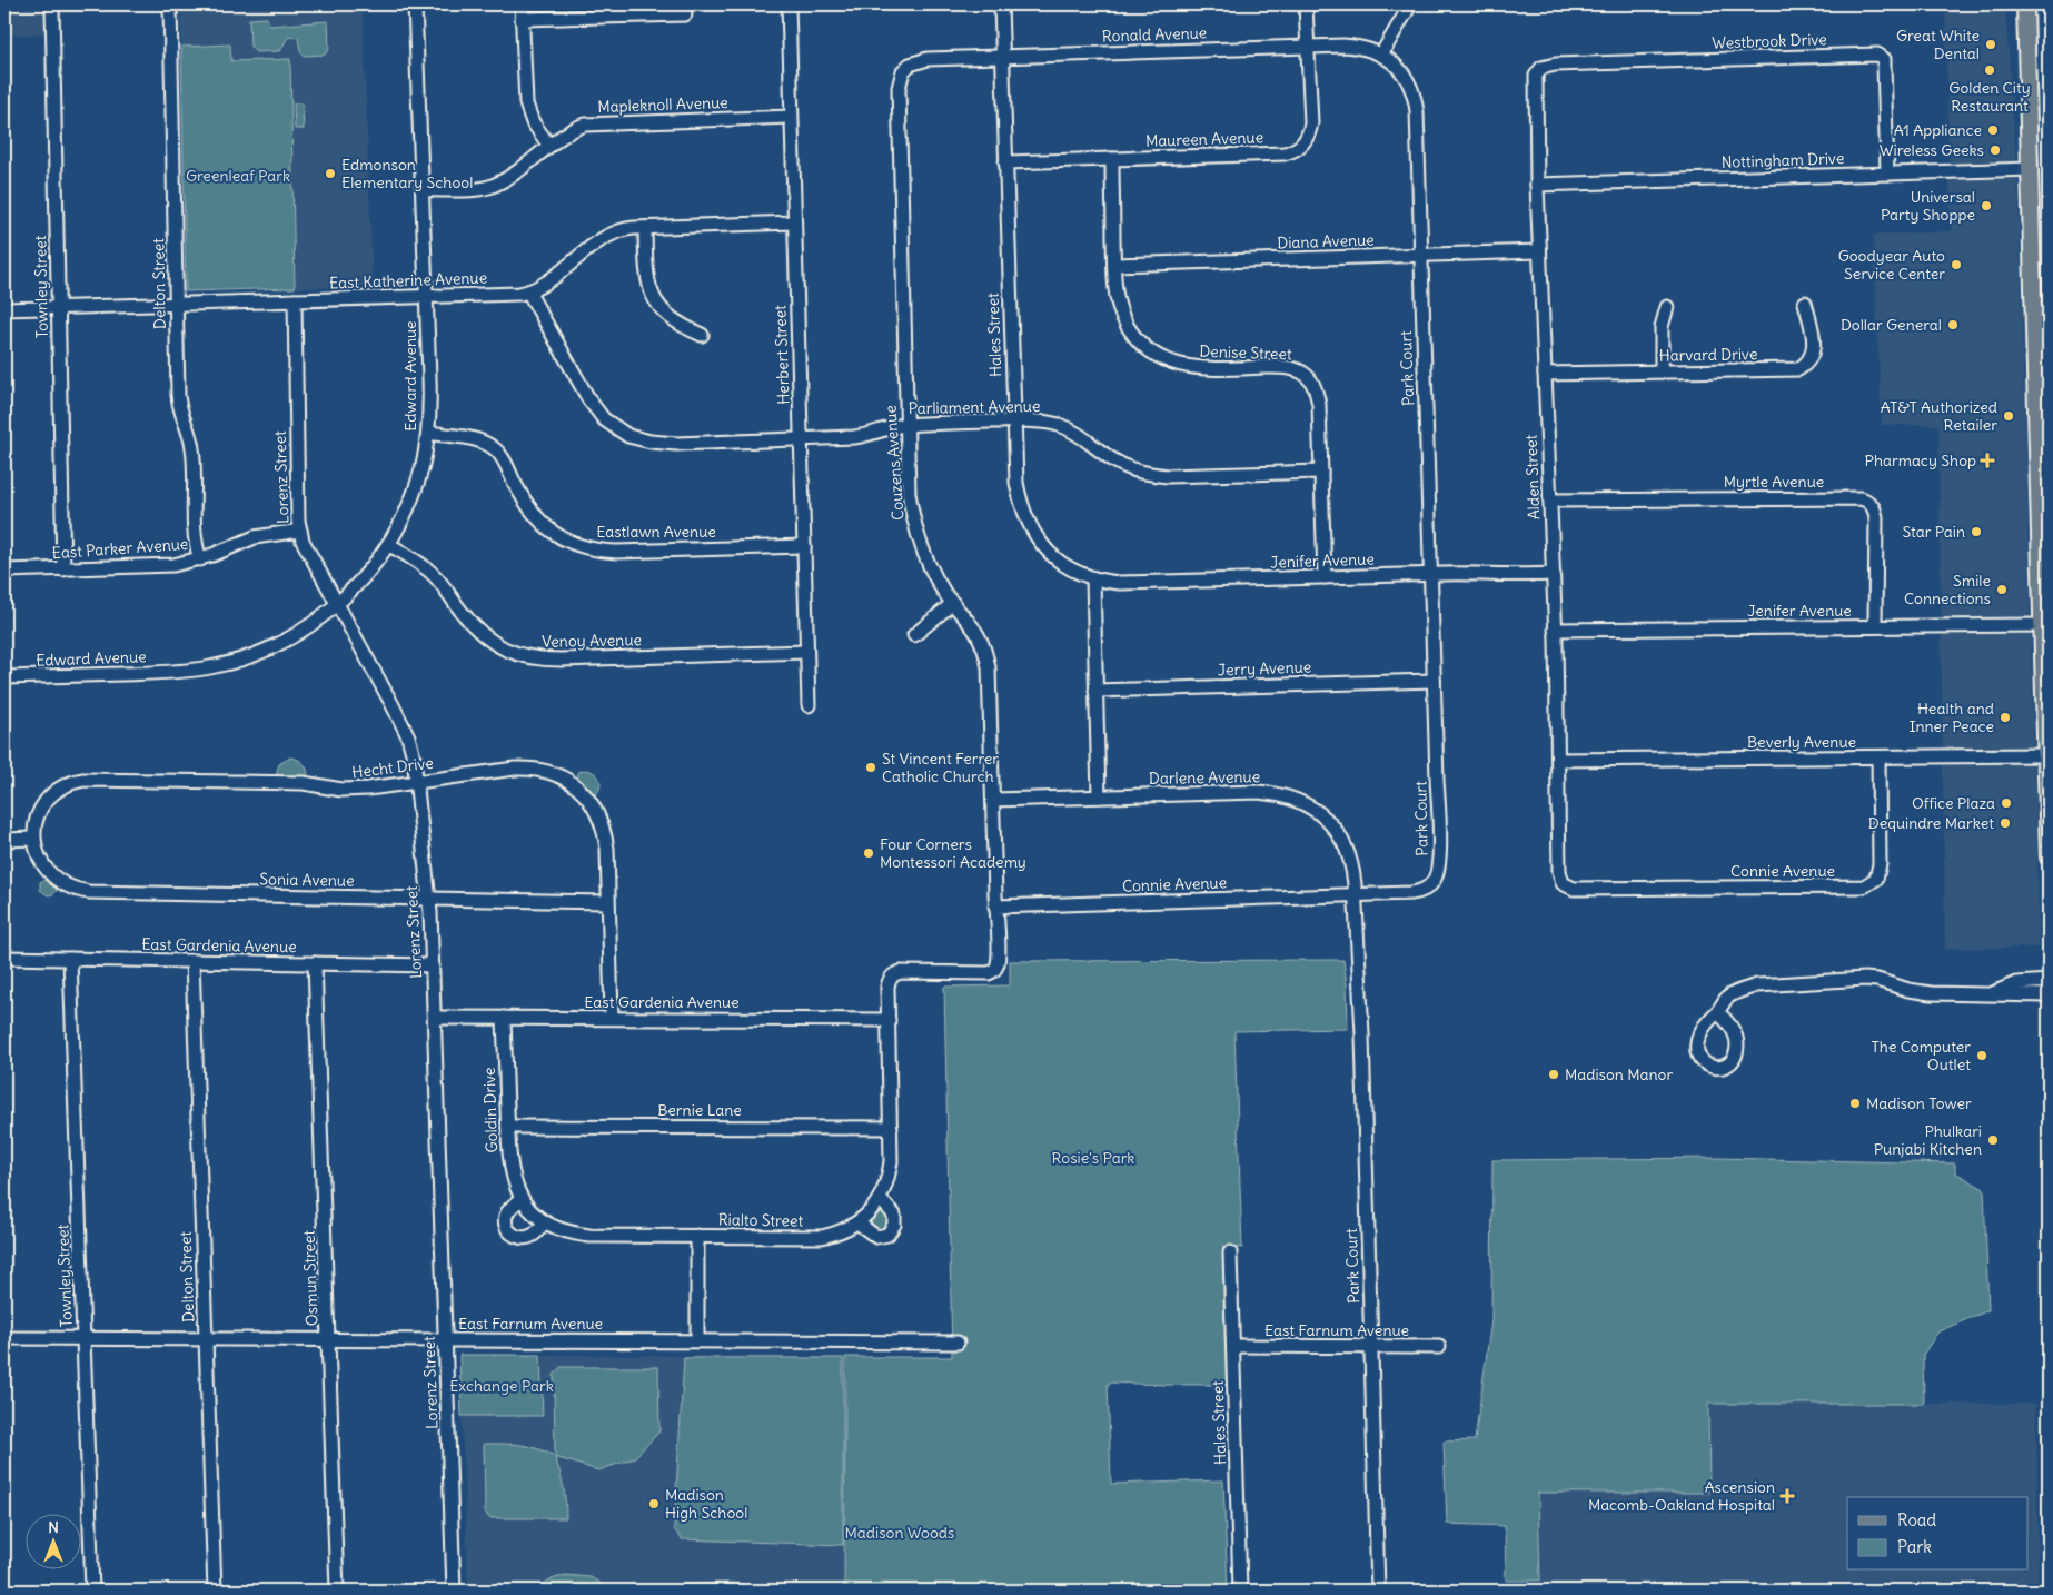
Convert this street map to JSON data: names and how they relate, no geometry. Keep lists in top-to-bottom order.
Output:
{
  "streets": {
    "street": [
      "Ronald Avenue",
      "Westbrook Drive",
      "Mapleknoll Avenue",
      "Maureen Avenue",
      "Nottingham Drive",
      "Diana Avenue",
      "East Katherine Avenue",
      "Delton Street",
      "Townley Street",
      "Hales Street",
      "Denise Street",
      "Herbert Street",
      "Harvard Drive",
      "Park Court",
      "Edward Avenue",
      "Parliament Avenue",
      "Couzens Avenue",
      "Lorenz Street",
      "Alden Street",
      "Myrtle Avenue",
      "Eastlawn Avenue",
      "East Parker Avenue",
      "Jenifer Avenue",
      "Venoy Avenue",
      "Jerry Avenue",
      "Beverly Avenue",
      "Hecht Drive",
      "Darlene Avenue",
      "Connie Avenue",
      "Sonia Avenue",
      "East Gardenia Avenue",
      "Goldin Drive",
      "Bernie Lane",
      "Rialto Street",
      "Osmun Street",
      "East Farnum Avenue"
    ]
  },
  "crossings": [
    ["Ronald Avenue", "Maureen Avenue"],
    ["Ronald Avenue", "Hales Street"],
    ["Ronald Avenue", "Park Court"],
    ["Ronald Avenue", "Couzens Avenue"],
    ["Westbrook Drive", "Nottingham Drive"],
    ["Westbrook Drive", "Alden Street"],
    ["Mapleknoll Avenue", "Herbert Street"],
    ["Mapleknoll Avenue", "Edward Avenue"],
    ["Maureen Avenue", "Hales Street"],
    ["Maureen Avenue", "Denise Street"],
    ["Maureen Avenue", "Park Court"],
    ["Nottingham Drive", "Alden Street"],
    ["Diana Avenue", "Denise Street"],
    ["Diana Avenue", "Park Court"],
    ["Diana Avenue", "Alden Street"],
    ["East Katherine Avenue", "Delton Street"],
    ["East Katherine Avenue", "Townley Street"],
    ["East Katherine Avenue", "Herbert Street"],
    ["East Katherine Avenue", "Edward Avenue"],
    ["East Katherine Avenue", "Parliament Avenue"],
    ["East Katherine Avenue", "Lorenz Street"],
    ["Delton Street", "East Parker Avenue"],
    ["Delton Street", "East Gardenia Avenue"],
    ["Delton Street", "East Farnum Avenue"],
    ["Townley Street", "East Parker Avenue"],
    ["Townley Street", "East Gardenia Avenue"],
    ["Townley Street", "East Farnum Avenue"],
    ["Hales Street", "Parliament Avenue"],
    ["Hales Street", "Couzens Avenue"],
    ["Hales Street", "Jenifer Avenue"],
    ["Hales Street", "East Farnum Avenue"],
    ["Denise Street", "Parliament Avenue"],
    ["Denise Street", "Jenifer Avenue"],
    ["Herbert Street", "Parliament Avenue"],
    ["Herbert Street", "Eastlawn Avenue"],
    ["Herbert Street", "Venoy Avenue"],
    ["Harvard Drive", "Alden Street"],
    ["Park Court", "Jenifer Avenue"],
    ["Park Court", "Jerry Avenue"],
    ["Park Court", "Darlene Avenue"],
    ["Park Court", "Connie Avenue"],
    ["Park Court", "East Farnum Avenue"],
    ["Edward Avenue", "Lorenz Street"],
    ["Edward Avenue", "Eastlawn Avenue"],
    ["Edward Avenue", "Venoy Avenue"],
    ["Parliament Avenue", "Couzens Avenue"],
    ["Couzens Avenue", "Darlene Avenue"],
    ["Couzens Avenue", "Connie Avenue"],
    ["Couzens Avenue", "Rialto Street"],
    ["Lorenz Street", "East Parker Avenue"],
    ["Lorenz Street", "Hecht Drive"],
    ["Lorenz Street", "Sonia Avenue"],
    ["Lorenz Street", "East Gardenia Avenue"],
    ["Lorenz Street", "East Farnum Avenue"],
    ["Alden Street", "Myrtle Avenue"],
    ["Alden Street", "Jenifer Avenue"],
    ["Alden Street", "Beverly Avenue"],
    ["Alden Street", "Connie Avenue"],
    ["Myrtle Avenue", "Jenifer Avenue"],
    ["Beverly Avenue", "Connie Avenue"],
    ["Hecht Drive", "Sonia Avenue"],
    ["Hecht Drive", "East Gardenia Avenue"],
    ["Darlene Avenue", "Connie Avenue"],
    ["East Gardenia Avenue", "Goldin Drive"],
    ["East Gardenia Avenue", "Rialto Street"],
    ["East Gardenia Avenue", "Osmun Street"],
    ["Goldin Drive", "Bernie Lane"],
    ["Goldin Drive", "Rialto Street"],
    ["Bernie Lane", "Rialto Street"],
    ["Rialto Street", "East Farnum Avenue"],
    ["Osmun Street", "East Farnum Avenue"]
  ],
  "parks": [
    "Greenleaf Park",
    "Rosie's Park",
    "Exchange Park",
    "Madison Woods"
  ],
  "places": {
    "other": [
      "Great White Dental",
      "Golden City Restaurant",
      "A1 Appliance",
      "Wireless Geeks",
      "Edmonson Elementary School",
      "Universal Party Shoppe",
      "Goodyear Auto Service Center",
      "Dollar General",
      "AT&T Authorized Retailer",
      "Star Pain",
      "Smile Connections",
      "Health and Inner Peace",
      "St Vincent Ferrer Catholic Church",
      "Office Plaza",
      "Dequindre Market",
      "Four Corners Montessori Academy",
      "The Computer Outlet",
      "Madison Manor",
      "Madison Tower",
      "Phulkari Punjabi Kitchen",
      "Madison High School"
    ],
    "health": ["Pharmacy Shop", "Ascension Macomb-Oakland Hospital"]
  },
  "legend": ["Road", "Park"],
  "north": "top"
}
